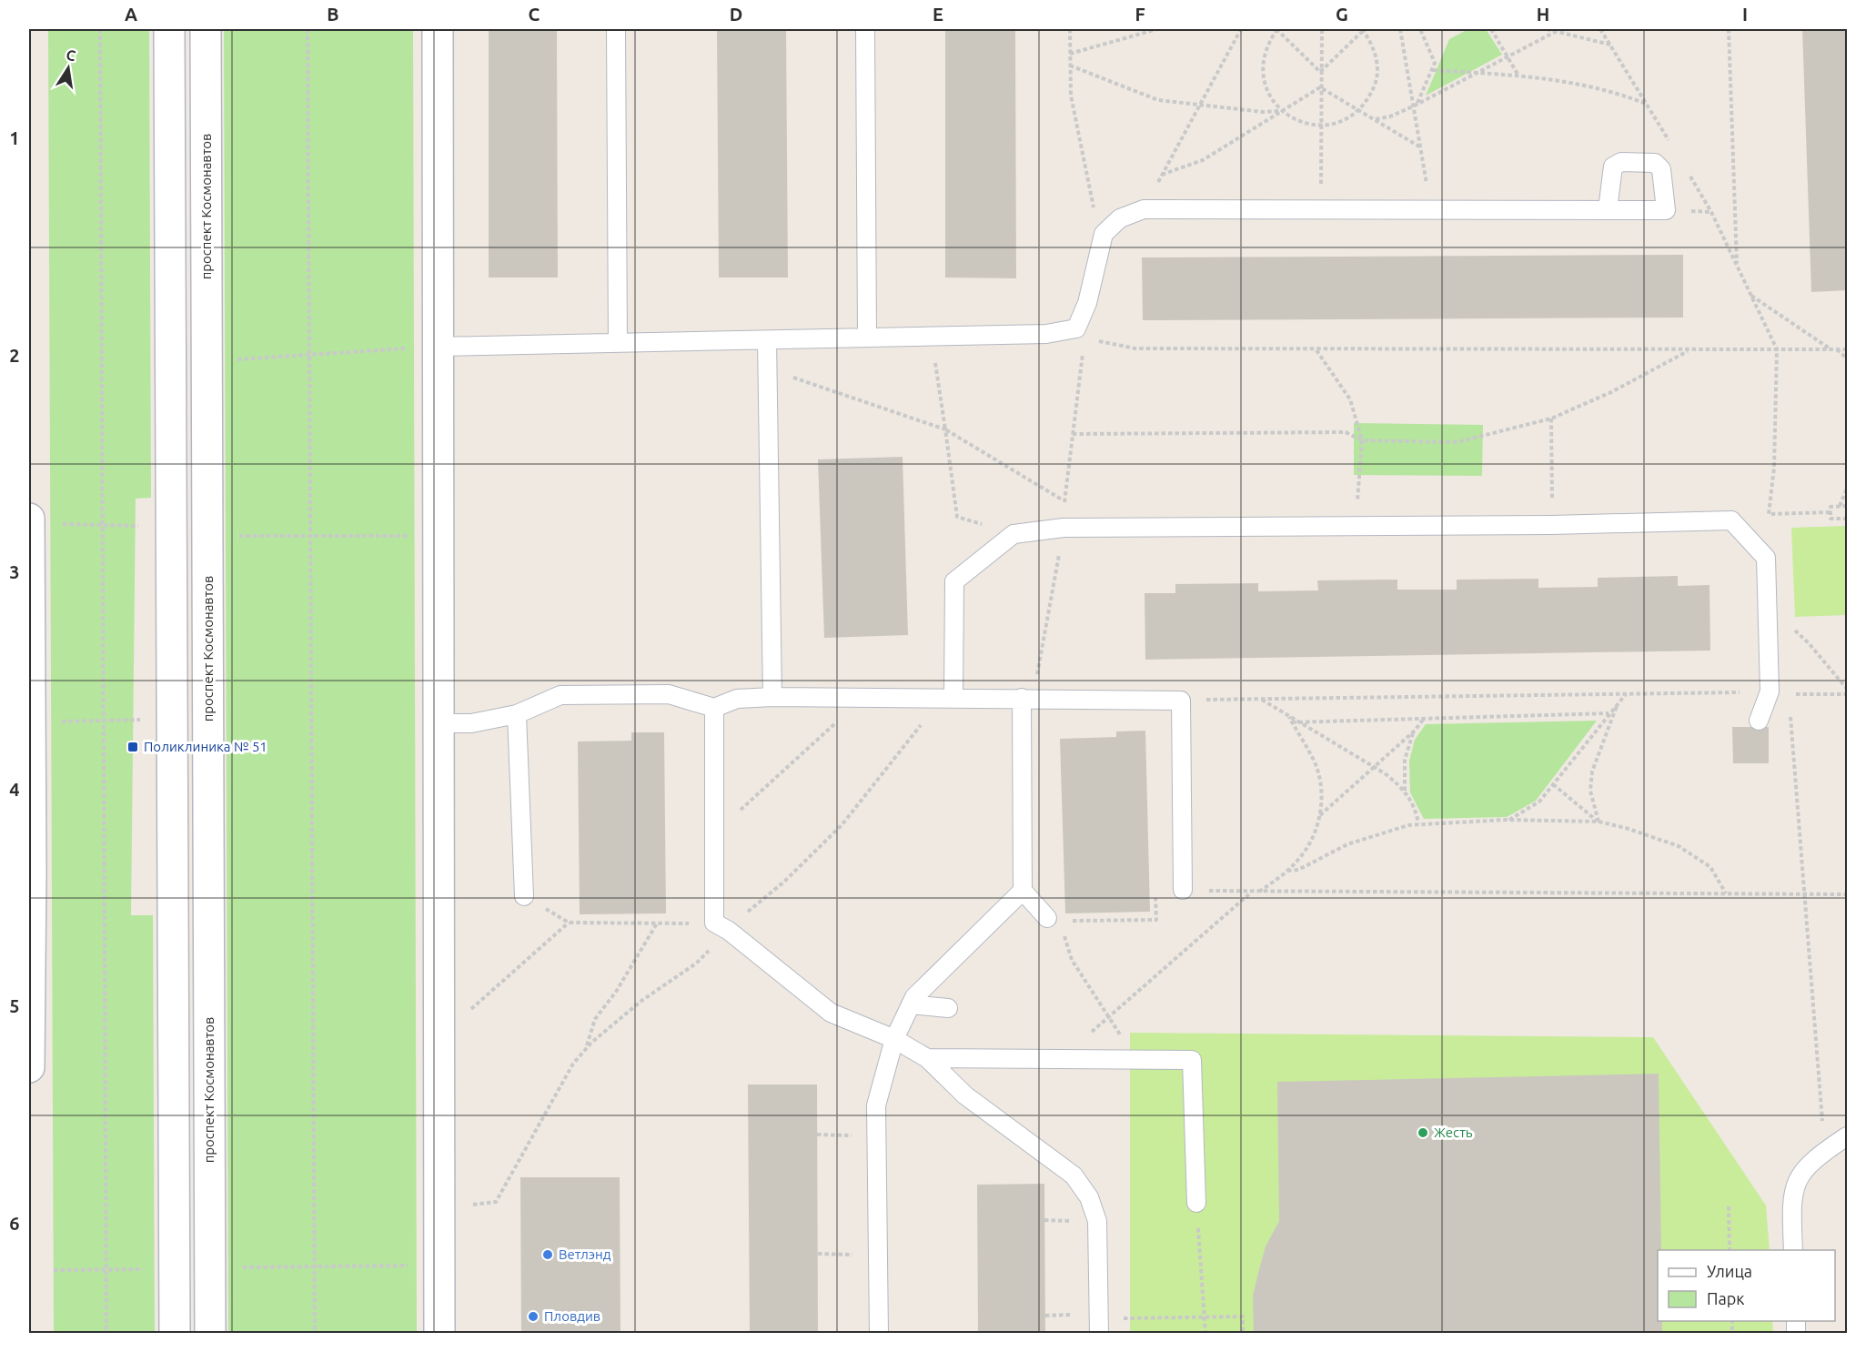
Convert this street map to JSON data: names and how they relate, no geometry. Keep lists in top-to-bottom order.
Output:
{
  "streets": {
    "street": ["проспект Космонавтов"]
  },
  "places": {
    "transit": ["Поликлиника № 51"],
    "other": ["Жесть", "Ветлэнд", "Пловдив"]
  },
  "legend": ["Улица", "Парк"],
  "north": "top",
  "grid": {
    "columns": [
      "A",
      "B",
      "C",
      "D",
      "E",
      "F",
      "G",
      "H",
      "I"
    ],
    "rows": [
      "1",
      "2",
      "3",
      "4",
      "5",
      "6"
    ]
  }
}
